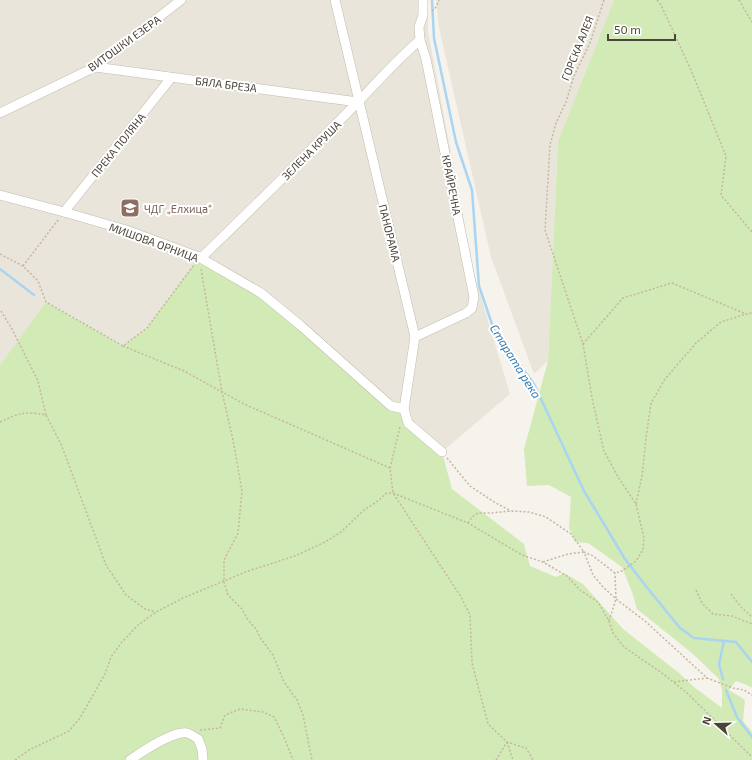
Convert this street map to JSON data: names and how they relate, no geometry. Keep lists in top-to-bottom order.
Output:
{
  "streets": {
    "street": [
      "ВИТОШКИ ЕЗЕРА",
      "БЯЛА БРЕЗА",
      "ПРЕКА ПОЛЯНА",
      "ЗЕЛЕНА КРУША",
      "КРАЙРЕЧНА",
      "ПАНОРАМА",
      "МИШОВА ОРНИЦА"
    ],
    "path": ["ГОРСКА АЛЕЯ"]
  },
  "crossings": [
    ["ВИТОШКИ ЕЗЕРА", "БЯЛА БРЕЗА"],
    ["БЯЛА БРЕЗА", "ПРЕКА ПОЛЯНА"],
    ["БЯЛА БРЕЗА", "ЗЕЛЕНА КРУША"],
    ["БЯЛА БРЕЗА", "ПАНОРАМА"],
    ["ПРЕКА ПОЛЯНА", "МИШОВА ОРНИЦА"],
    ["ЗЕЛЕНА КРУША", "КРАЙРЕЧНА"],
    ["ЗЕЛЕНА КРУША", "ПАНОРАМА"],
    ["ЗЕЛЕНА КРУША", "МИШОВА ОРНИЦА"],
    ["КРАЙРЕЧНА", "ПАНОРАМА"],
    ["ПАНОРАМА", "МИШОВА ОРНИЦА"]
  ],
  "water": ["Старата река"],
  "places": {
    "school or university": ["ЧДГ „Елхица“"]
  },
  "scale_bar": "50 m",
  "north": "left"
}
